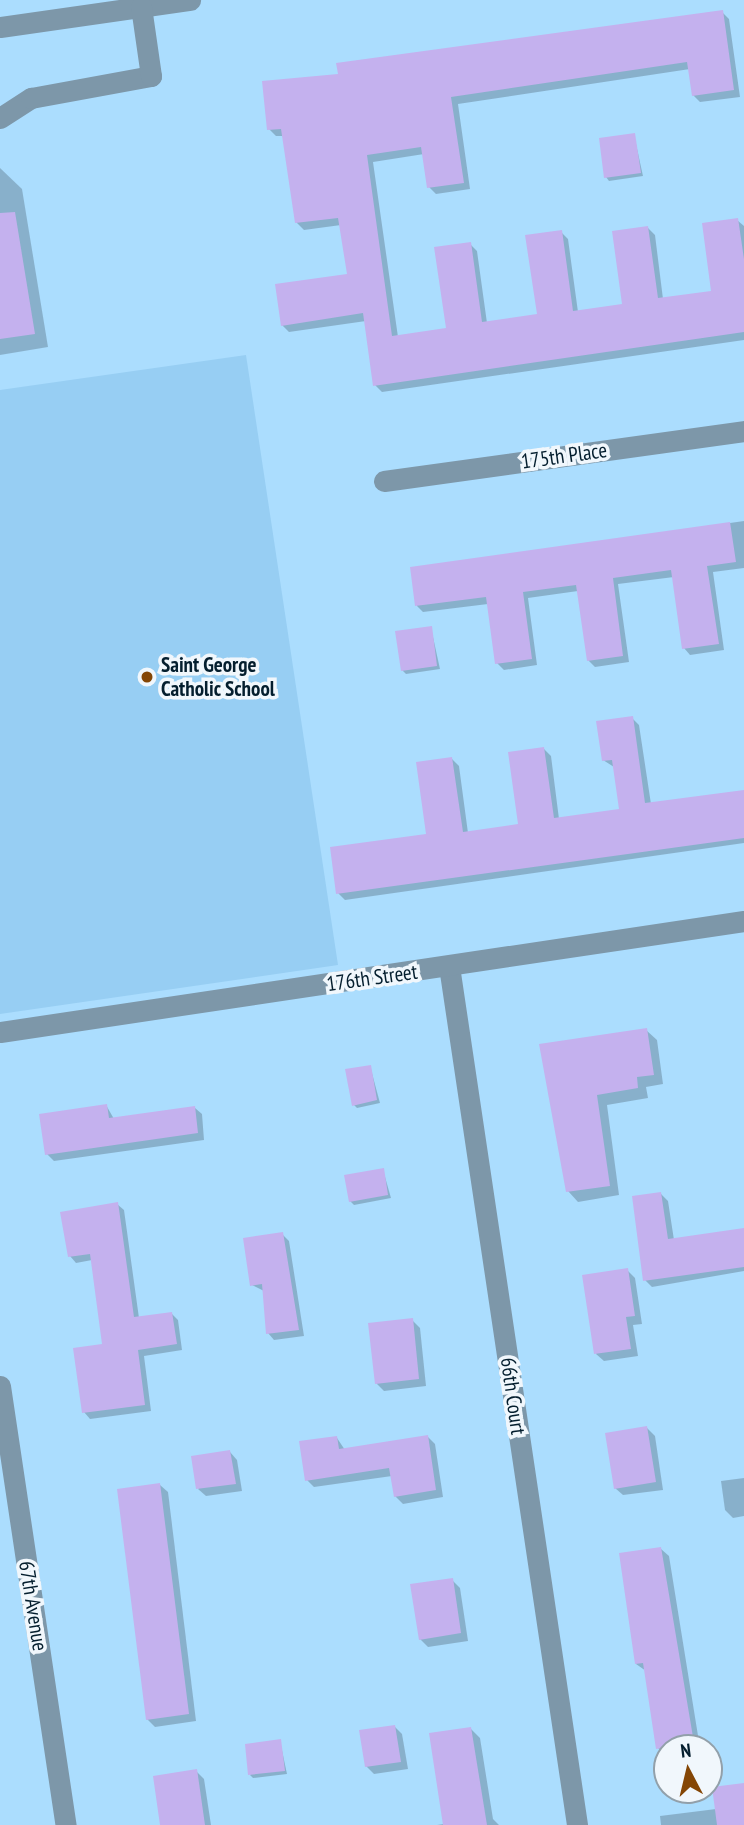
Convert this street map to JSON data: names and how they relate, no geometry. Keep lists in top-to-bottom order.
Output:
{
  "streets": {
    "street": [
      "175th Place",
      "176th Street",
      "66th Court",
      "67th Avenue"
    ]
  },
  "crossings": [
    ["176th Street", "66th Court"]
  ],
  "places": ["Saint George Catholic School"],
  "north": "top"
}
